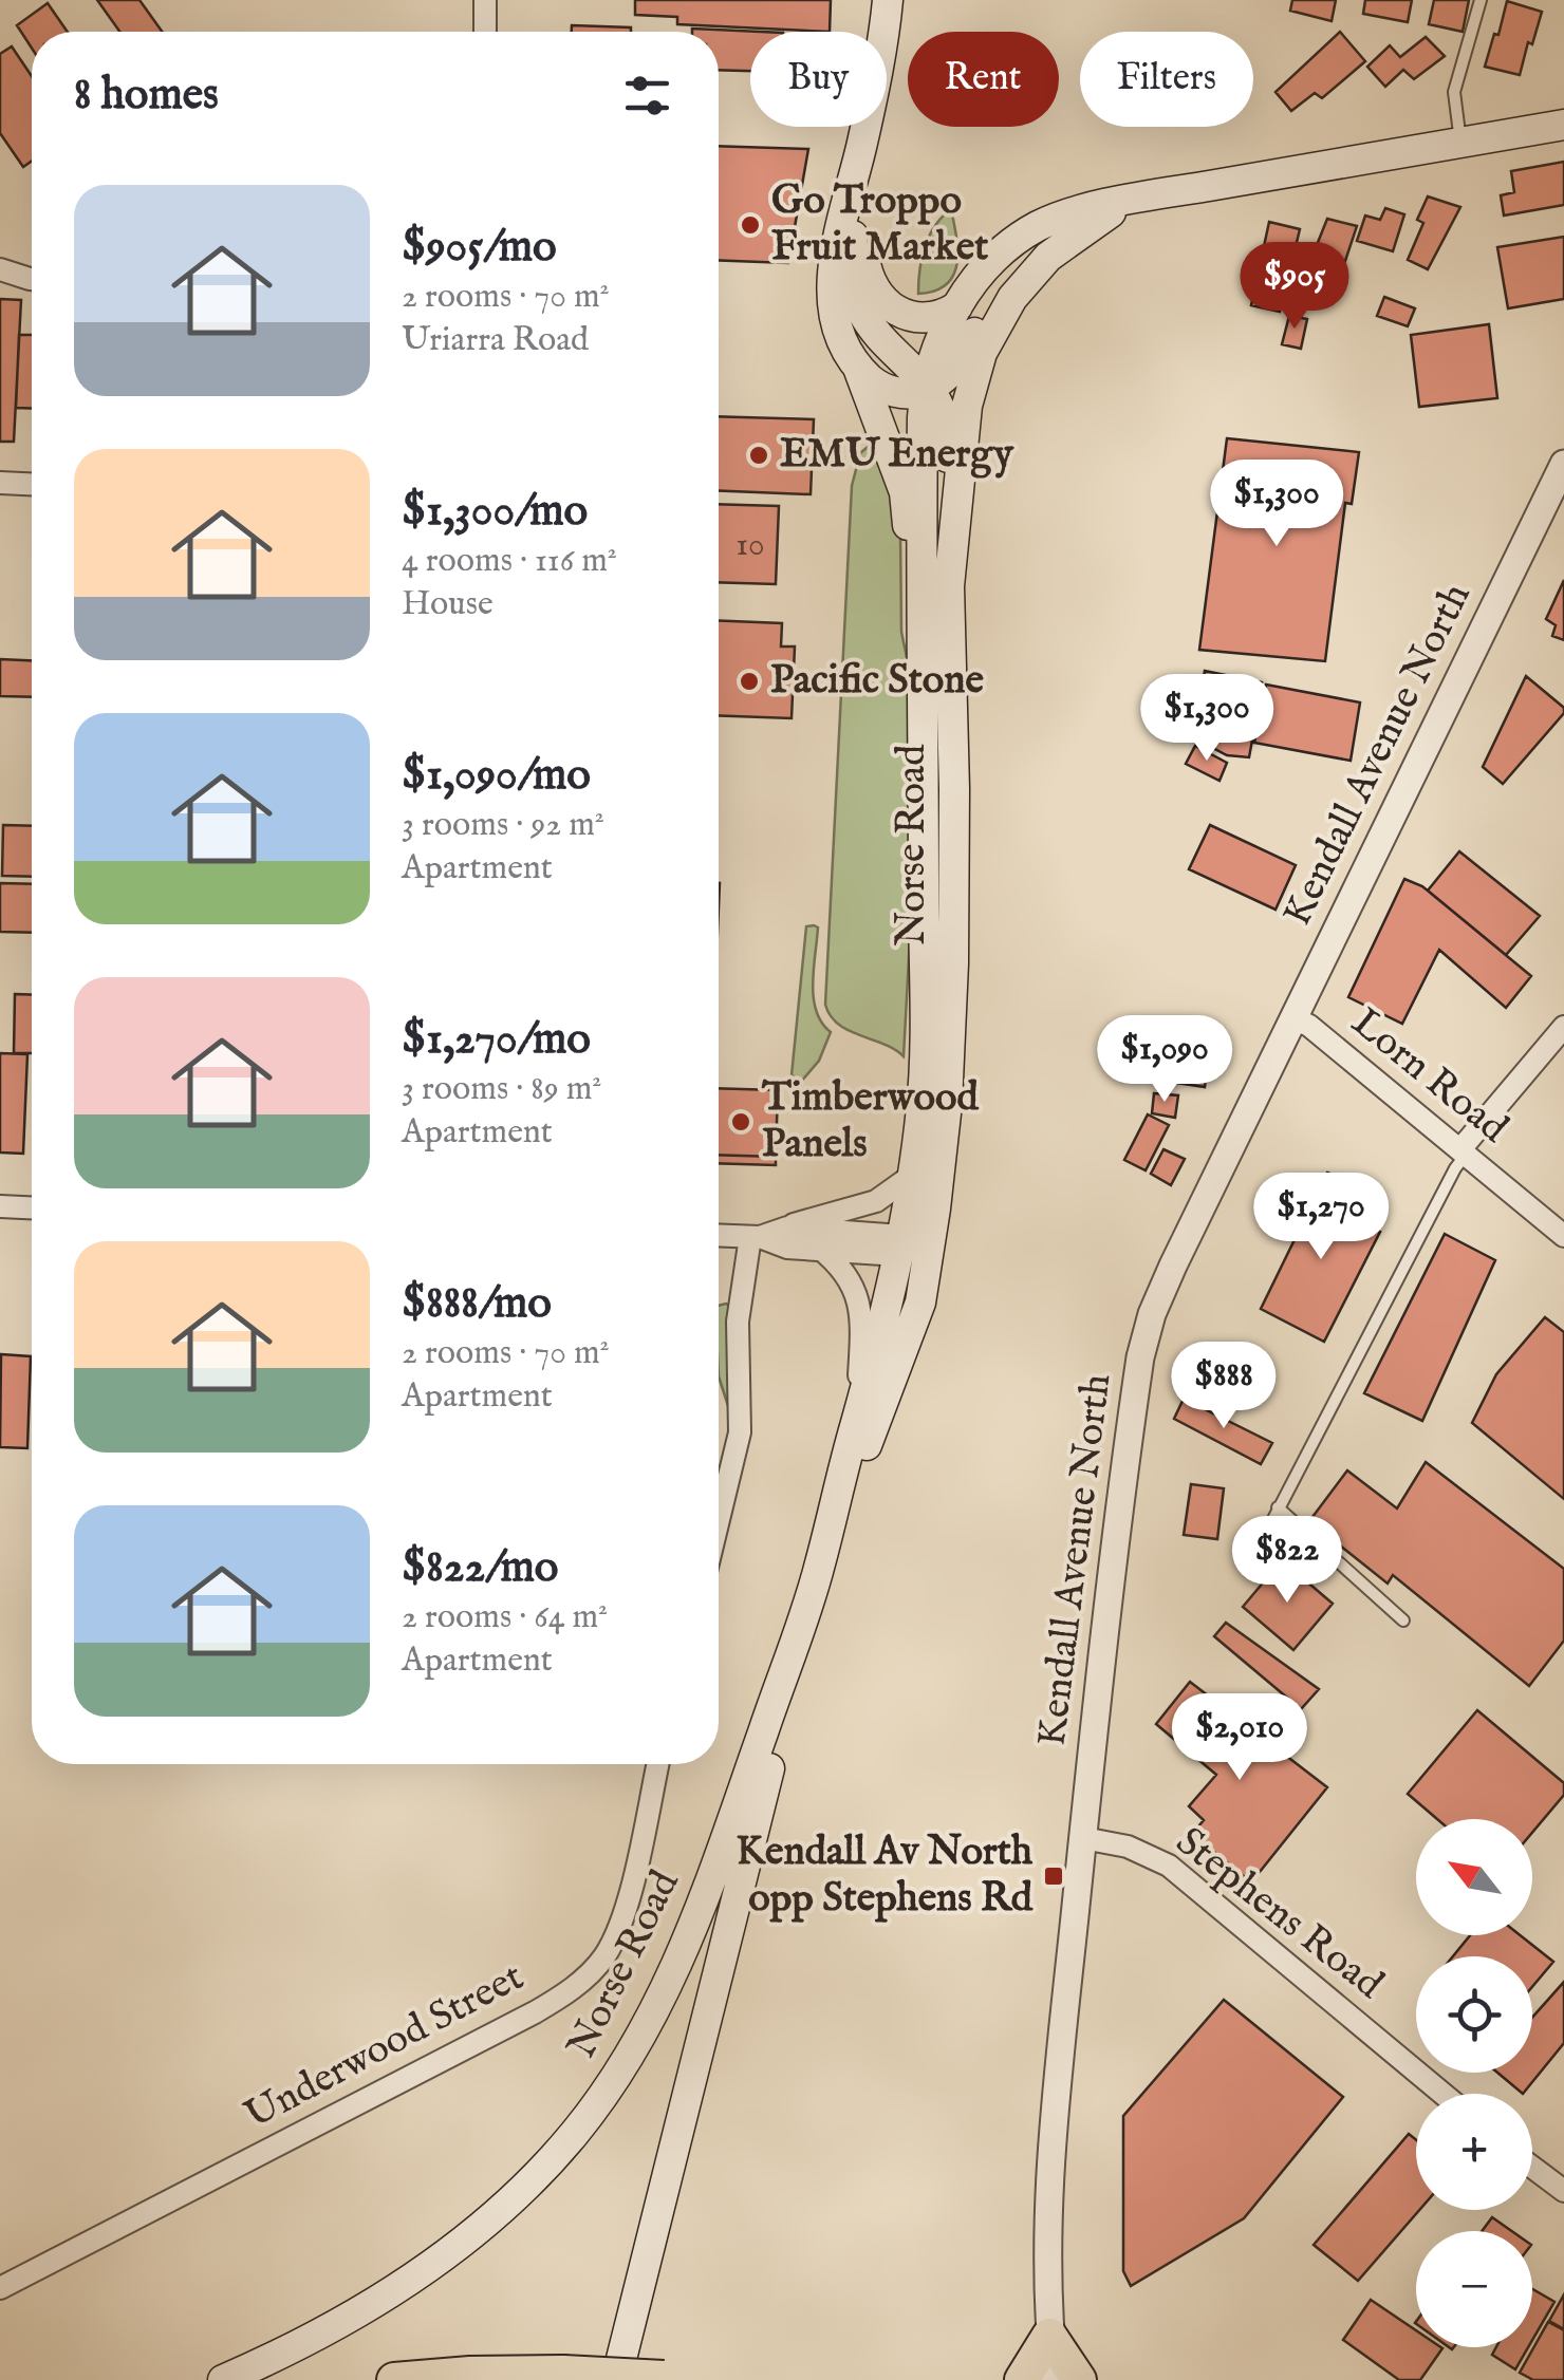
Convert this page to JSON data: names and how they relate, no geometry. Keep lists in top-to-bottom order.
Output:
{
  "streets": {
    "main road": ["Norse Road"],
    "street": [
      "Kendall Avenue North",
      "Lorn Road",
      "Stephens Road",
      "Underwood Street"
    ]
  },
  "crossings": [
    ["Kendall Avenue North", "Lorn Road"],
    ["Kendall Avenue North", "Stephens Road"]
  ],
  "places": {
    "other": [
      "Go Troppo Fruit Market",
      "EMU Energy",
      "Pacific Stone",
      "Timberwood Panels"
    ],
    "transit": ["Kendall Av North opp Stephens Rd"]
  },
  "house_numbers": ["10"],
  "north": "top left",
  "page": {
    "chip": ["Buy", "Rent", "Filters"],
    "heading": "8 homes",
    "list": [
      {
        "name": "$905/mo",
        "note": "2 rooms · 70 m² · Uriarra Road"
      },
      {
        "name": "$1,300/mo",
        "note": "4 rooms · 116 m² · House"
      },
      {
        "name": "$1,090/mo",
        "note": "3 rooms · 92 m² · Apartment"
      },
      {
        "name": "$1,270/mo",
        "note": "3 rooms · 89 m² · Apartment"
      },
      {
        "name": "$888/mo",
        "note": "2 rooms · 70 m² · Apartment"
      },
      {
        "name": "$822/mo",
        "note": "2 rooms · 64 m² · Apartment"
      }
    ],
    "price": [
      "$905",
      "$1,300",
      "$1,300",
      "$1,090",
      "$1,270",
      "$888",
      "$822",
      "$2,010"
    ],
    "map_buttons": ["+", "−"]
  }
}
